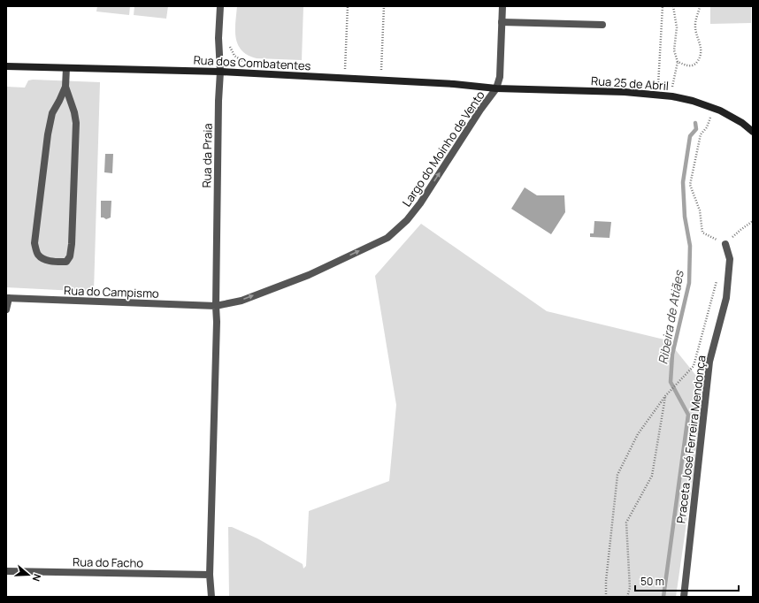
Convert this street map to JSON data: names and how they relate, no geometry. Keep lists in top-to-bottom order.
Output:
{
  "streets": {
    "main road": ["Rua dos Combatentes", "Rua 25 de Abril"],
    "street": [
      "Largo do Moinho de Vento",
      "Rua da Praia",
      "Rua do Campismo",
      "Praceta José Ferreira Mendonça",
      "Rua do Facho"
    ]
  },
  "crossings": [
    ["Rua dos Combatentes", "Rua 25 de Abril"],
    ["Rua dos Combatentes", "Largo do Moinho de Vento"],
    ["Rua dos Combatentes", "Rua da Praia"],
    ["Rua 25 de Abril", "Largo do Moinho de Vento"],
    ["Largo do Moinho de Vento", "Rua da Praia"],
    ["Largo do Moinho de Vento", "Rua do Campismo"],
    ["Rua da Praia", "Rua do Campismo"],
    ["Rua da Praia", "Rua do Facho"]
  ],
  "one_way": ["Largo do Moinho de Vento"],
  "water": ["Ribeira de Atiães"],
  "scale_bar": "50 m",
  "north": "right"
}
